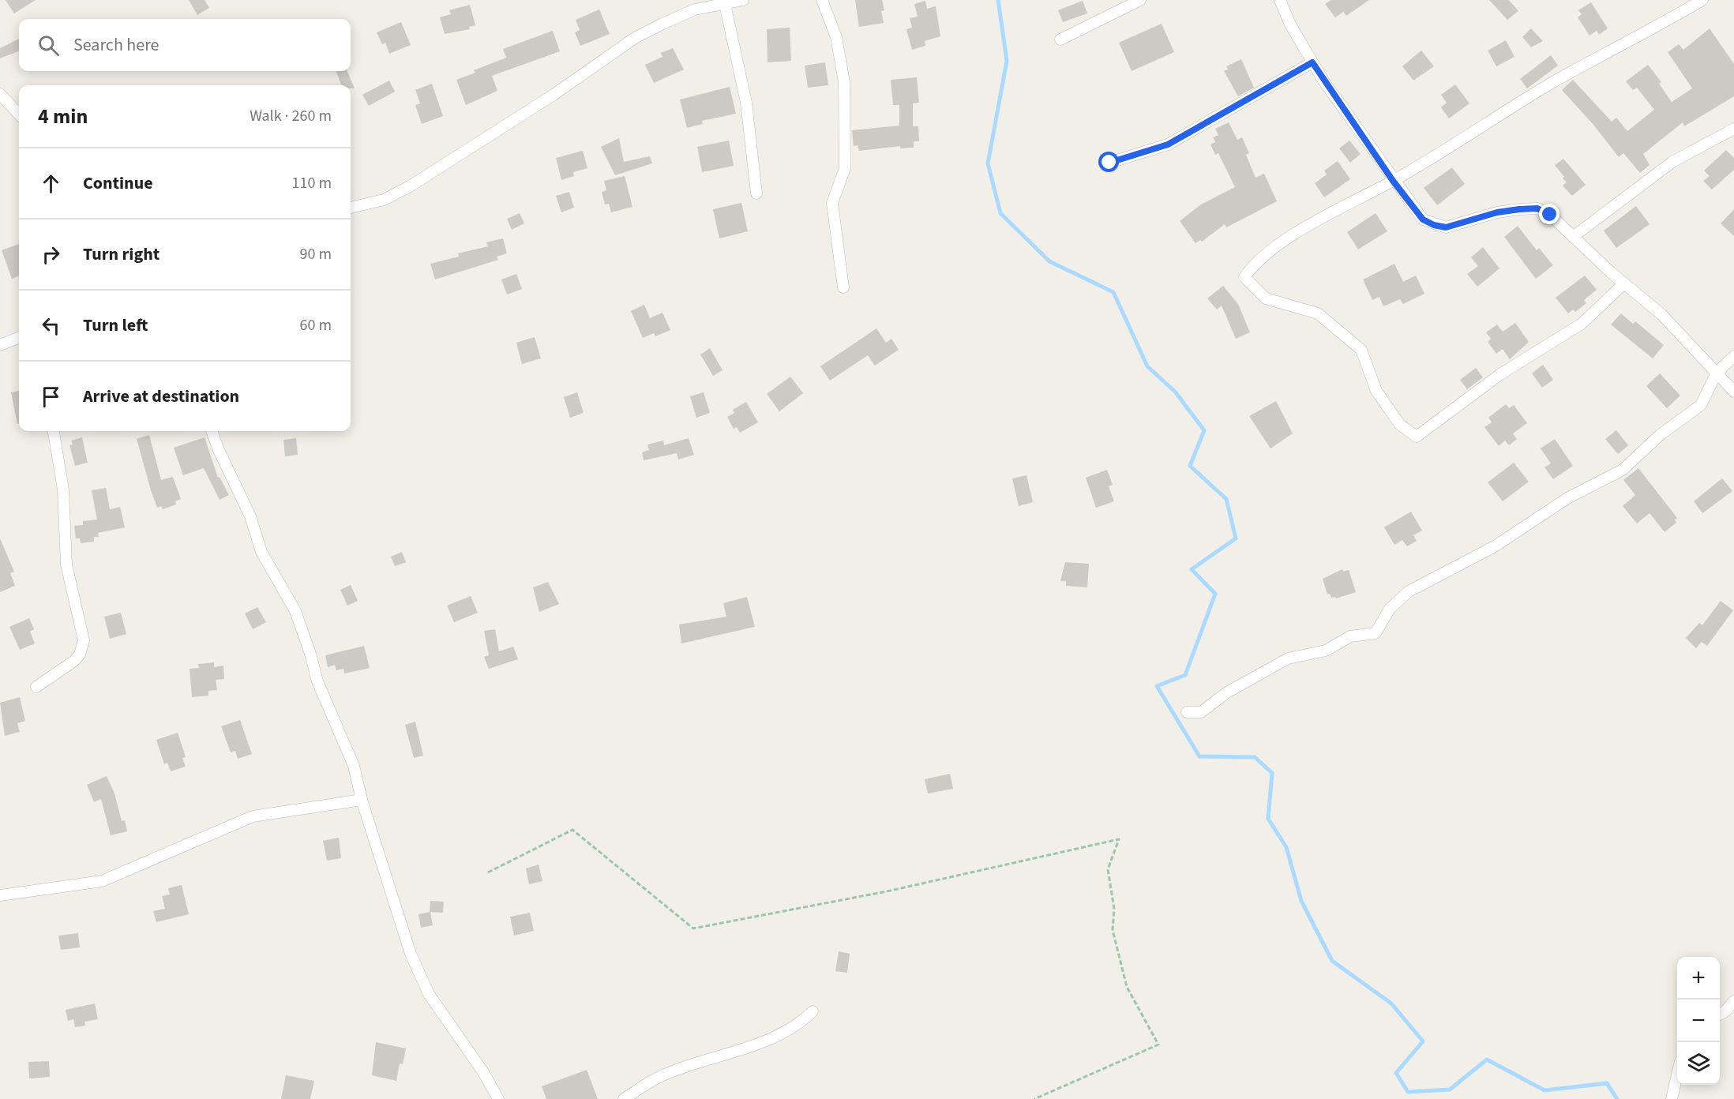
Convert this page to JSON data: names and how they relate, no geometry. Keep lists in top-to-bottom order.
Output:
{
  "page": {
    "search": "Search here",
    "heading": ["4 min", "Walk · 260 m"],
    "list": [
      ["Continue", "110 m"],
      ["Turn right", "90 m"],
      ["Turn left", "60 m"],
      "Arrive at destination"
    ],
    "map_buttons": ["+", "−"]
  }
}
